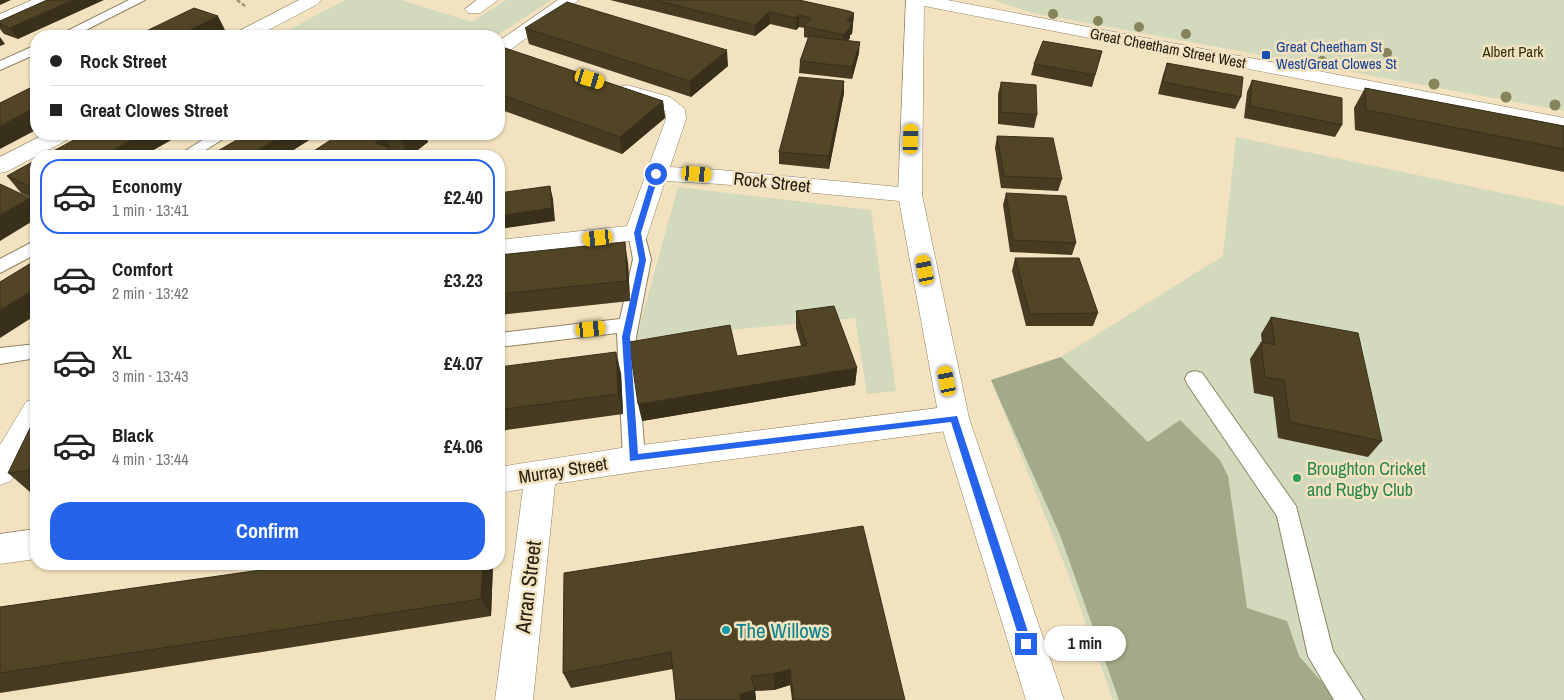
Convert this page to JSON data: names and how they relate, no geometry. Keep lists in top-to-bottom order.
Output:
{
  "streets": {
    "main road": [
      "Great Cheetham Street West",
      "Rock Street",
      "Murray Street",
      "Arran Street"
    ]
  },
  "crossings": [
    ["Murray Street", "Arran Street"]
  ],
  "parks": ["Albert Park"],
  "places": {
    "transit": ["Great Cheetham St West/Great Clowes St"],
    "other": ["Broughton Cricket and Rugby Club", "The Willows"]
  },
  "page": {
    "banner": ["Rock Street", "Great Clowes Street"],
    "list": [
      {
        "name": "Economy",
        "note": "1 min · 13:41",
        "value": "£2.40"
      },
      {
        "name": "Comfort",
        "note": "2 min · 13:42",
        "value": "£3.23"
      },
      {
        "name": "XL",
        "note": "3 min · 13:43",
        "value": "£4.07"
      },
      {
        "name": "Black",
        "note": "4 min · 13:44",
        "value": "£4.06"
      }
    ],
    "buttons": "Confirm",
    "bubble": "1 min"
  }
}
